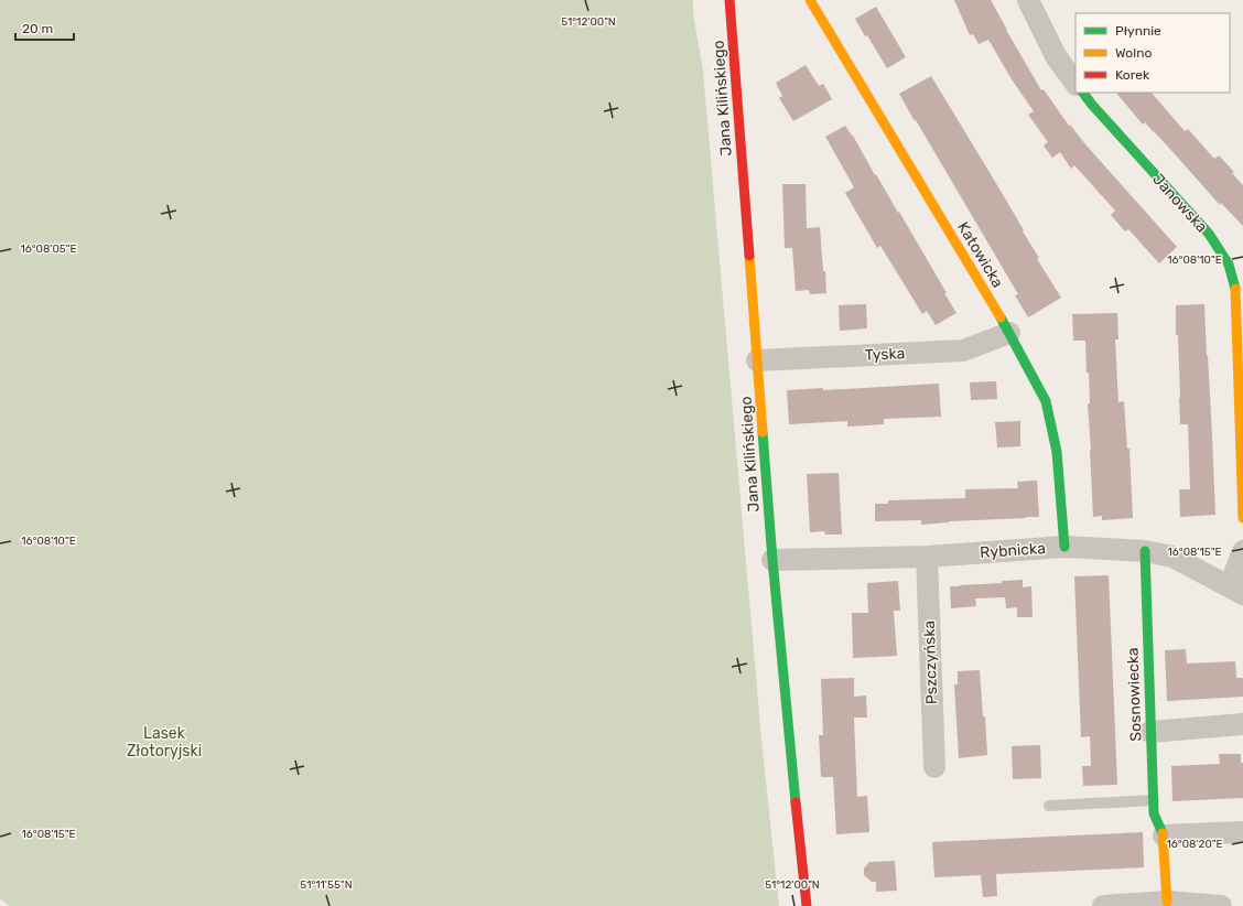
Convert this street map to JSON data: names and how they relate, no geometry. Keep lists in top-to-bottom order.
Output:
{
  "streets": {
    "street": [
      "Jana Kilińskiego",
      "Janowska",
      "Katowicka",
      "Tyska",
      "Rybnicka",
      "Pszczyńska",
      "Sosnowiecka"
    ]
  },
  "crossings": [
    ["Jana Kilińskiego", "Tyska"],
    ["Jana Kilińskiego", "Rybnicka"],
    ["Katowicka", "Tyska"],
    ["Katowicka", "Rybnicka"],
    ["Rybnicka", "Pszczyńska"],
    ["Rybnicka", "Sosnowiecka"]
  ],
  "parks": ["Lasek Złotoryjski"],
  "legend": ["Płynnie", "Wolno", "Korek"],
  "scale_bar": "20 m",
  "coordinates": [
    "51°12'00\"N",
    "16°08'05\"E",
    "16°08'10\"E",
    "16°08'15\"E",
    "16°08'20\"E",
    "51°11'55\"N"
  ]
}
